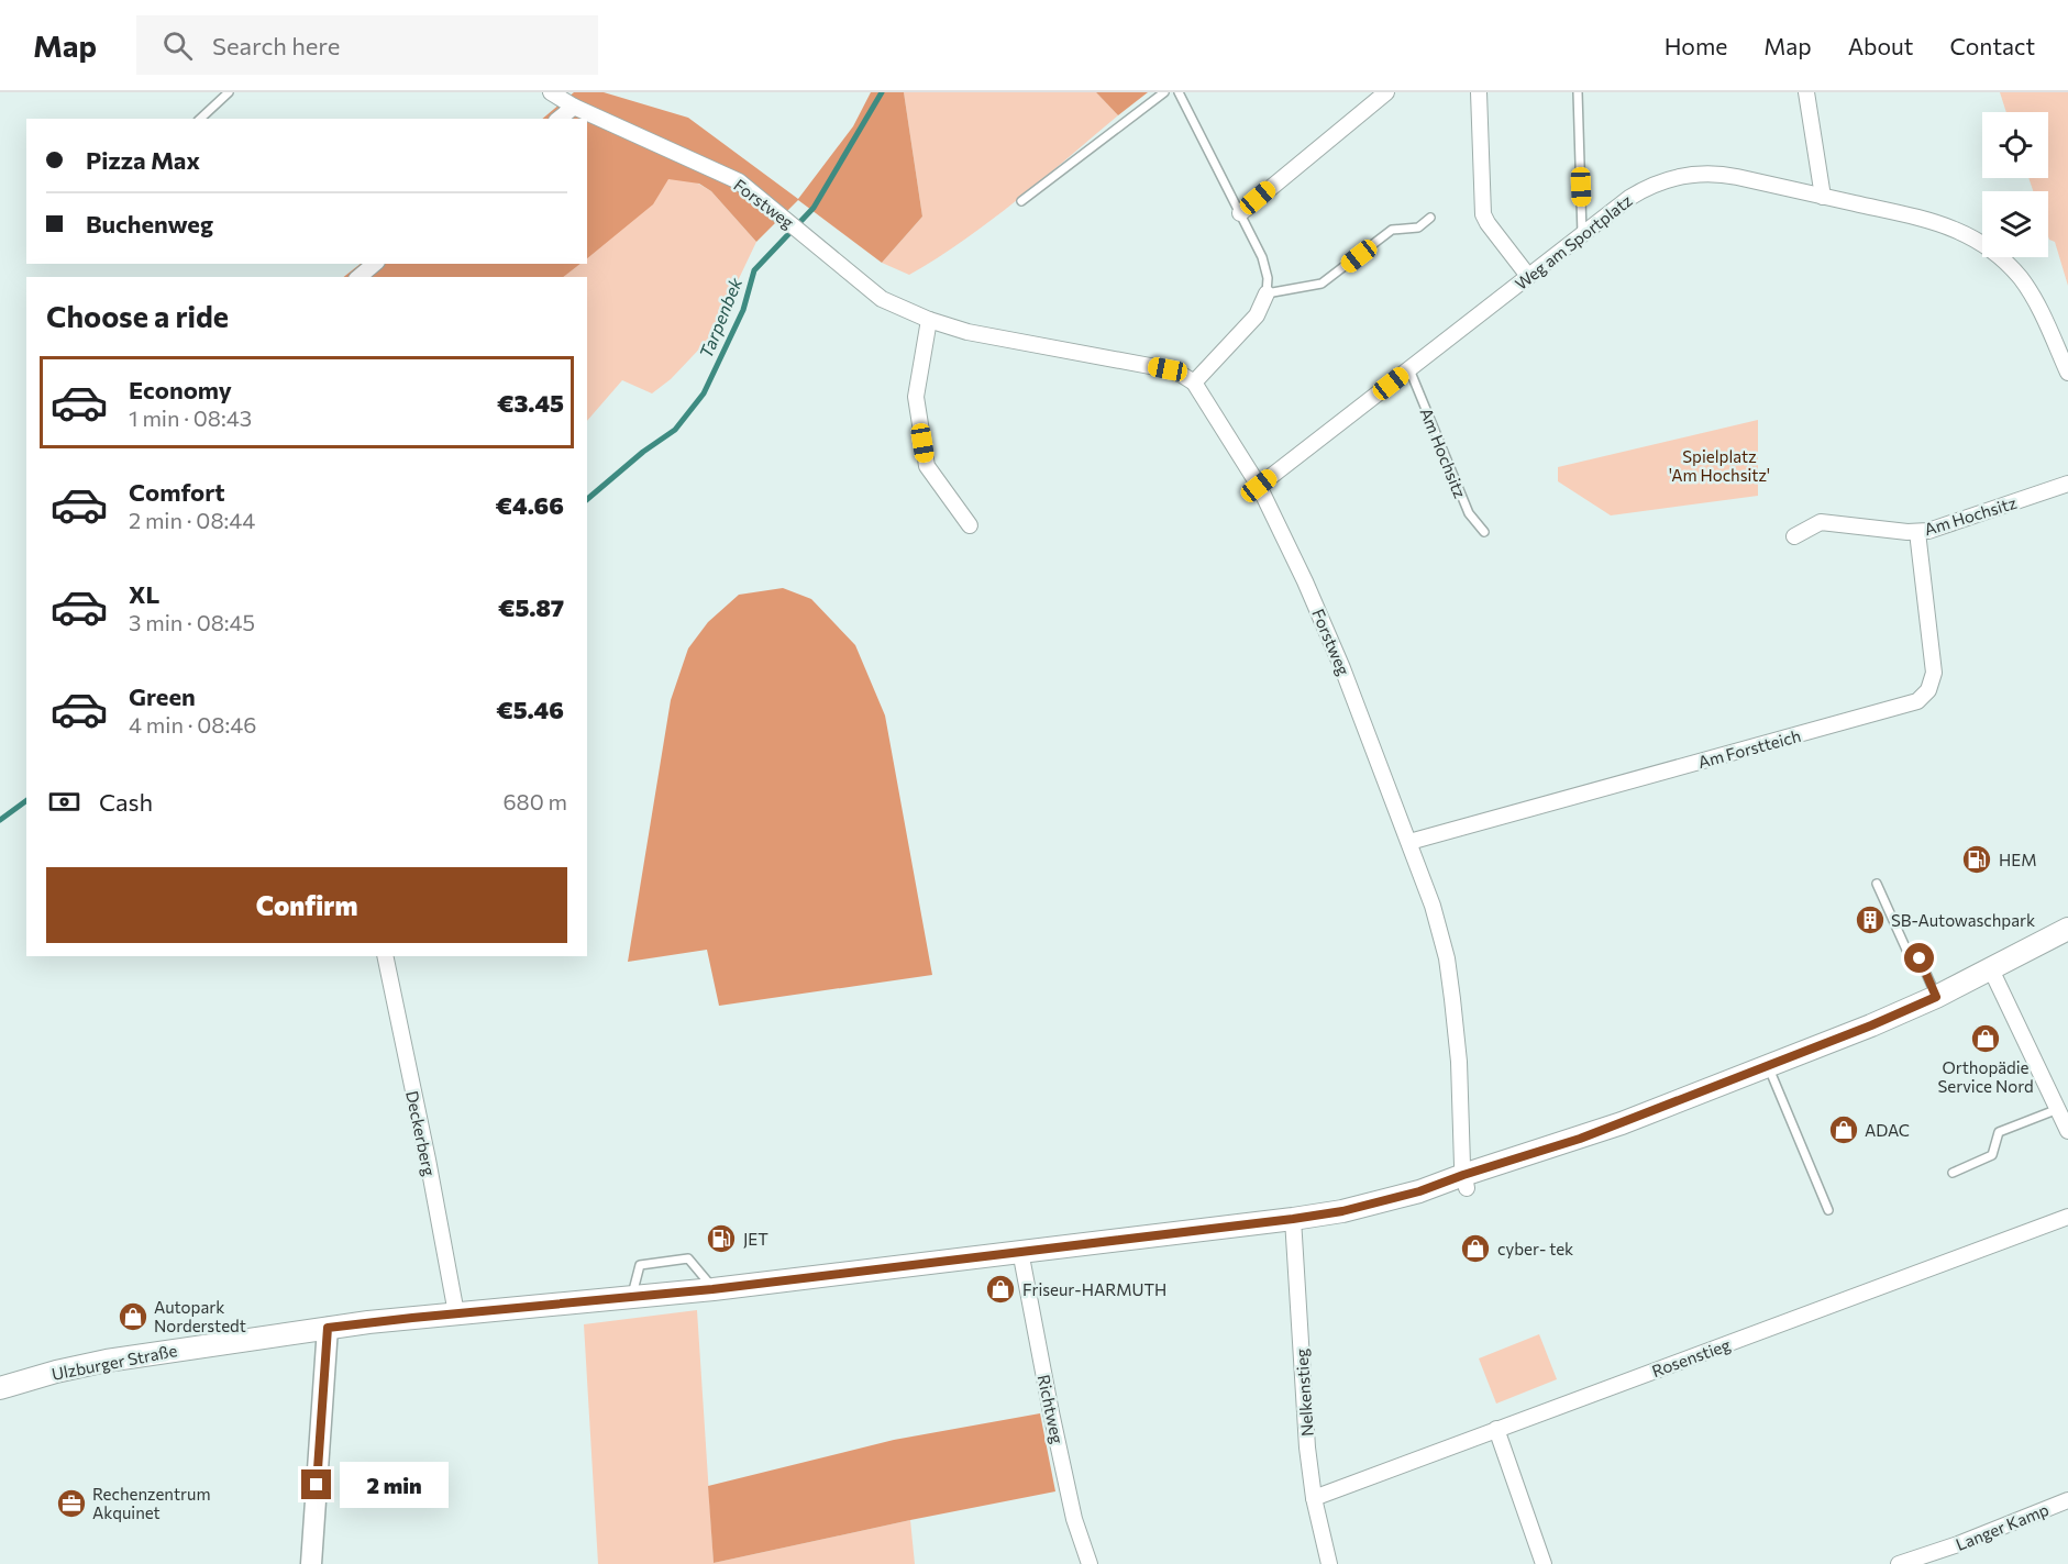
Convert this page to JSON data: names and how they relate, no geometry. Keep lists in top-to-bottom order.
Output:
{
  "streets": {
    "main road": ["Ulzburger Straße"],
    "street": [
      "Forstweg",
      "Weg am Sportplatz",
      "Am Hochsitz",
      "Am Forstteich",
      "Deckerberg",
      "Rosenstieg",
      "Nelkenstieg",
      "Richtweg",
      "Langer Kamp"
    ]
  },
  "crossings": [
    ["Forstweg", "Weg am Sportplatz"],
    ["Forstweg", "Am Forstteich"],
    ["Forstweg", "Ulzburger Straße"],
    ["Weg am Sportplatz", "Am Hochsitz"],
    ["Am Hochsitz", "Am Forstteich"],
    ["Deckerberg", "Ulzburger Straße"],
    ["Rosenstieg", "Nelkenstieg"],
    ["Ulzburger Straße", "Nelkenstieg"],
    ["Ulzburger Straße", "Richtweg"]
  ],
  "water": ["Tarpenbek"],
  "parks": ["Spielplatz 'Am Hochsitz'"],
  "places": {
    "fuel station": ["HEM", "JET"],
    "building": ["SB-Autowaschpark"],
    "shop": [
      "Orthopädie Service Nord",
      "ADAC",
      "cyber- tek",
      "Friseur-HARMUTH",
      "Autopark Norderstedt"
    ],
    "office": ["Rechenzentrum Akquinet"]
  },
  "page": {
    "header": "Map",
    "search": "Search here",
    "nav": [
      "Home",
      "Map",
      "About",
      "Contact"
    ],
    "banner": ["Pizza Max", "Buchenweg"],
    "heading": "Choose a ride",
    "list": [
      {
        "name": "Economy",
        "note": "1 min · 08:43",
        "value": "€3.45"
      },
      {
        "name": "Comfort",
        "note": "2 min · 08:44",
        "value": "€4.66"
      },
      {
        "name": "XL",
        "note": "3 min · 08:45",
        "value": "€5.87"
      },
      {
        "name": "Green",
        "note": "4 min · 08:46",
        "value": "€5.46"
      }
    ],
    "pay": ["Cash", "680 m"],
    "buttons": "Confirm",
    "bubble": "2 min"
  }
}
